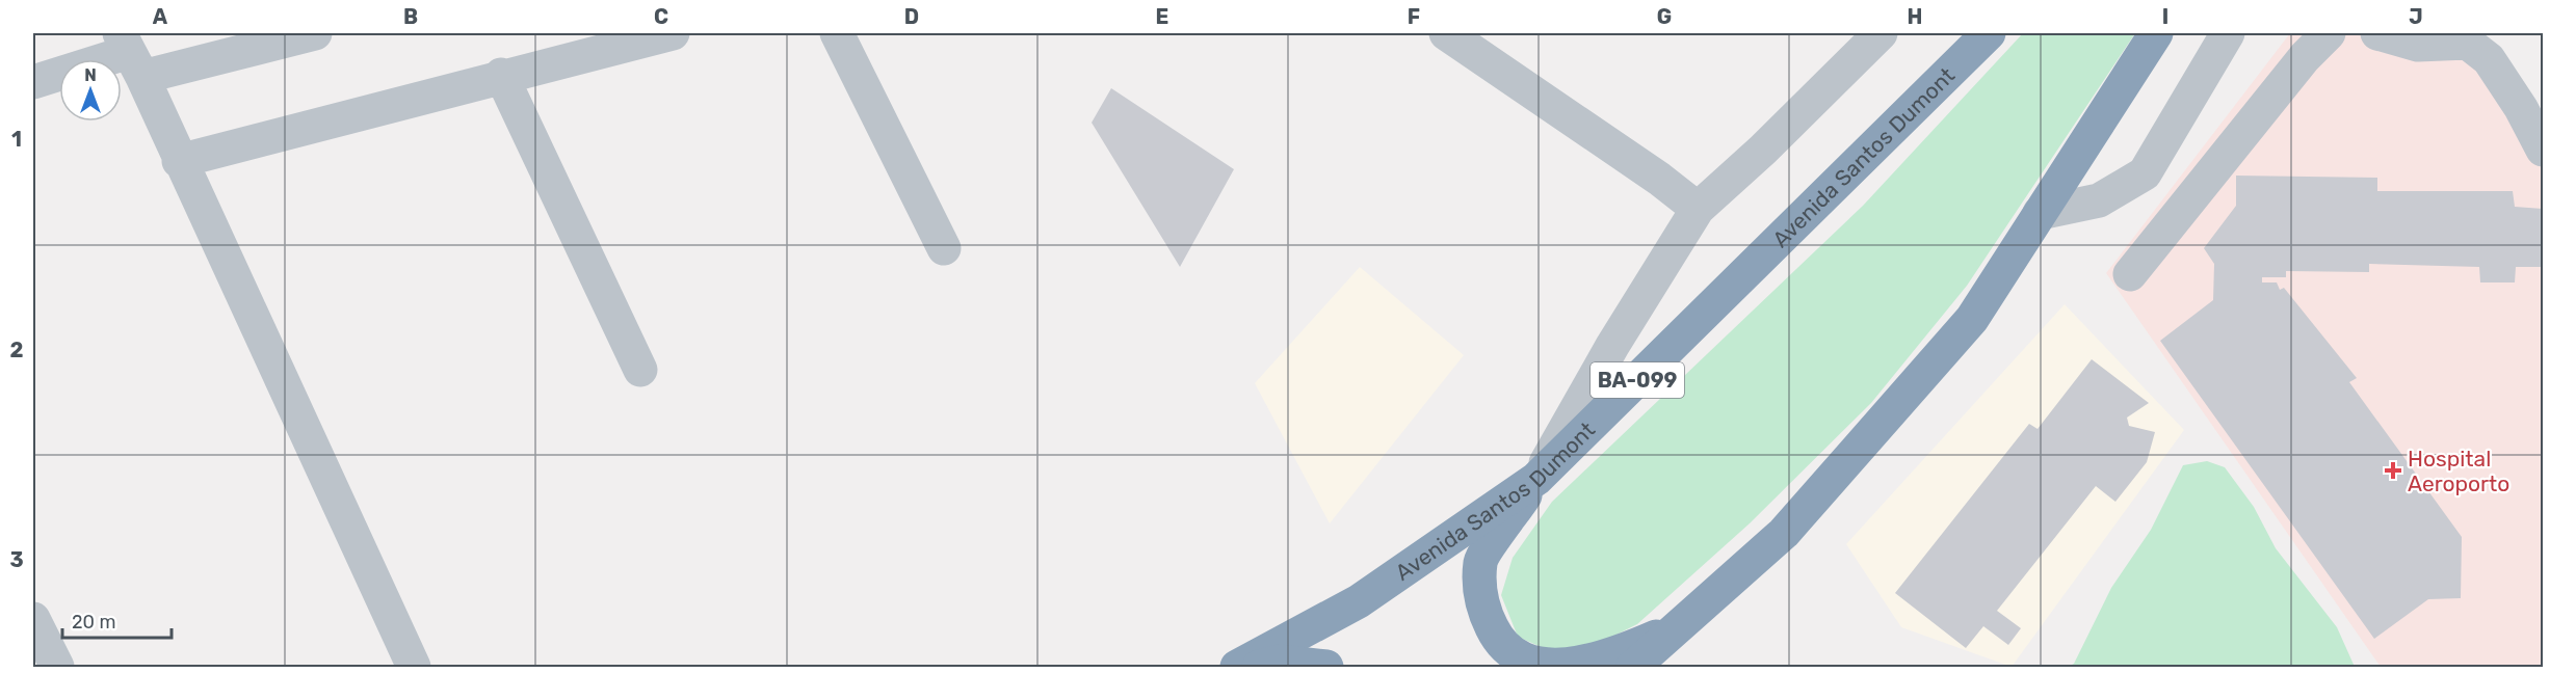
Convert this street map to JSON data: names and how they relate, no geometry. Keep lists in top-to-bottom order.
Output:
{
  "streets": {
    "highway": ["Avenida Santos Dumont", "BA-099"]
  },
  "places": {
    "health": ["Hospital Aeroporto"]
  },
  "scale_bar": "20 m",
  "north": "top",
  "grid": {
    "columns": [
      "A",
      "B",
      "C",
      "D",
      "E",
      "F",
      "G",
      "H",
      "I",
      "J"
    ],
    "rows": ["1", "2", "3"]
  }
}
